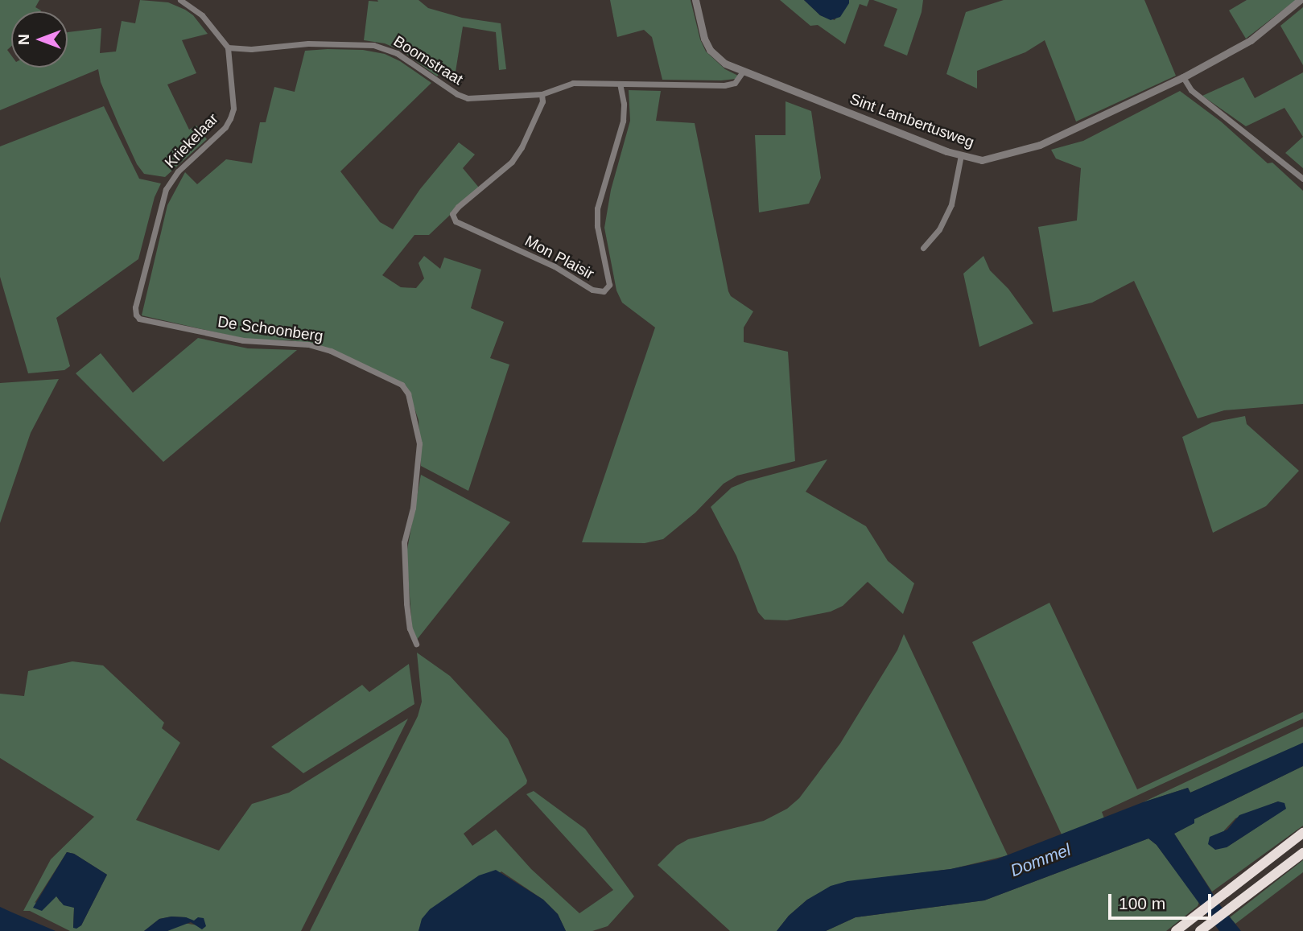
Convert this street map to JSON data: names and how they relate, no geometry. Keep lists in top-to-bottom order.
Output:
{
  "streets": {
    "street": [
      "Boomstraat",
      "Sint Lambertusweg",
      "Kriekelaar",
      "Mon Plaisir",
      "De Schoonberg"
    ]
  },
  "crossings": [
    ["Boomstraat", "Sint Lambertusweg"],
    ["Boomstraat", "Kriekelaar"],
    ["Boomstraat", "Mon Plaisir"],
    ["Kriekelaar", "De Schoonberg"]
  ],
  "water": ["Dommel"],
  "scale_bar": "100 m",
  "north": "left"
}
